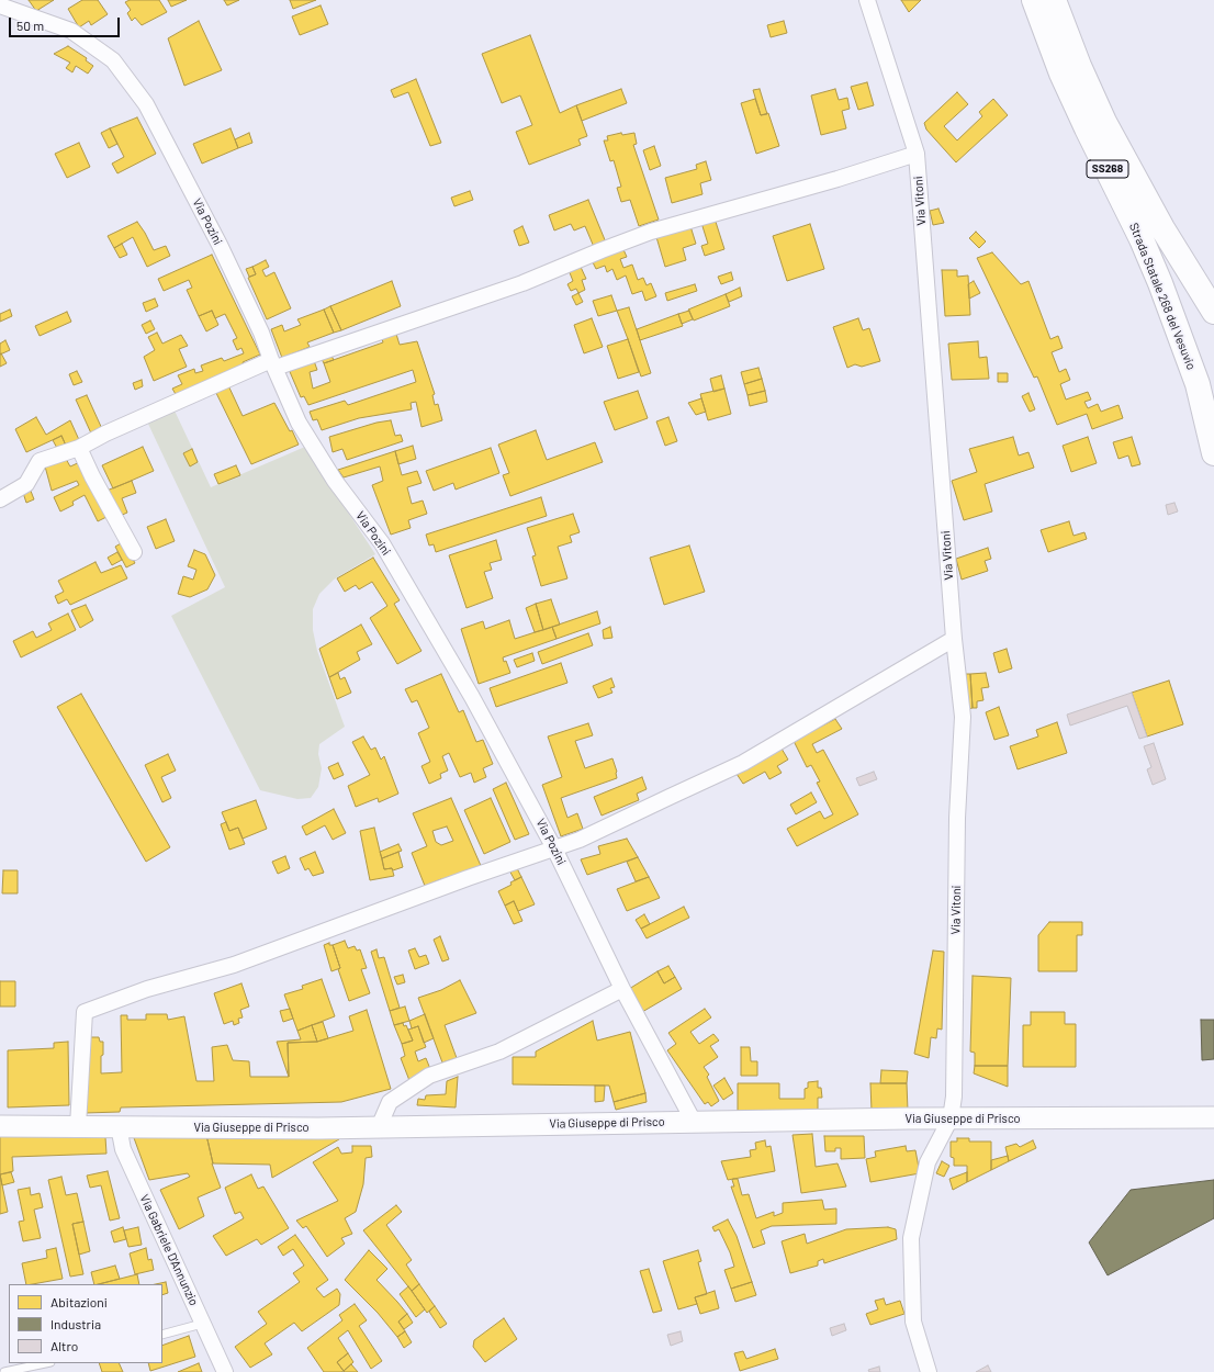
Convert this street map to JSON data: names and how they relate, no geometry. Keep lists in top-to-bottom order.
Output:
{
  "streets": {
    "highway": ["SS268", "Strada Statale 268 del Vesuvio"],
    "main road": ["Via Giuseppe di Prisco"],
    "street": ["Via Vitoni", "Via Pozini", "Via Gabriele D'Annunzio"]
  },
  "crossings": [
    ["Via Vitoni", "Via Giuseppe di Prisco"],
    ["Via Pozini", "Via Giuseppe di Prisco"],
    ["Via Giuseppe di Prisco", "Via Gabriele D'Annunzio"]
  ],
  "legend": ["Abitazioni", "Industria", "Altro"],
  "scale_bar": "50 m"
}
